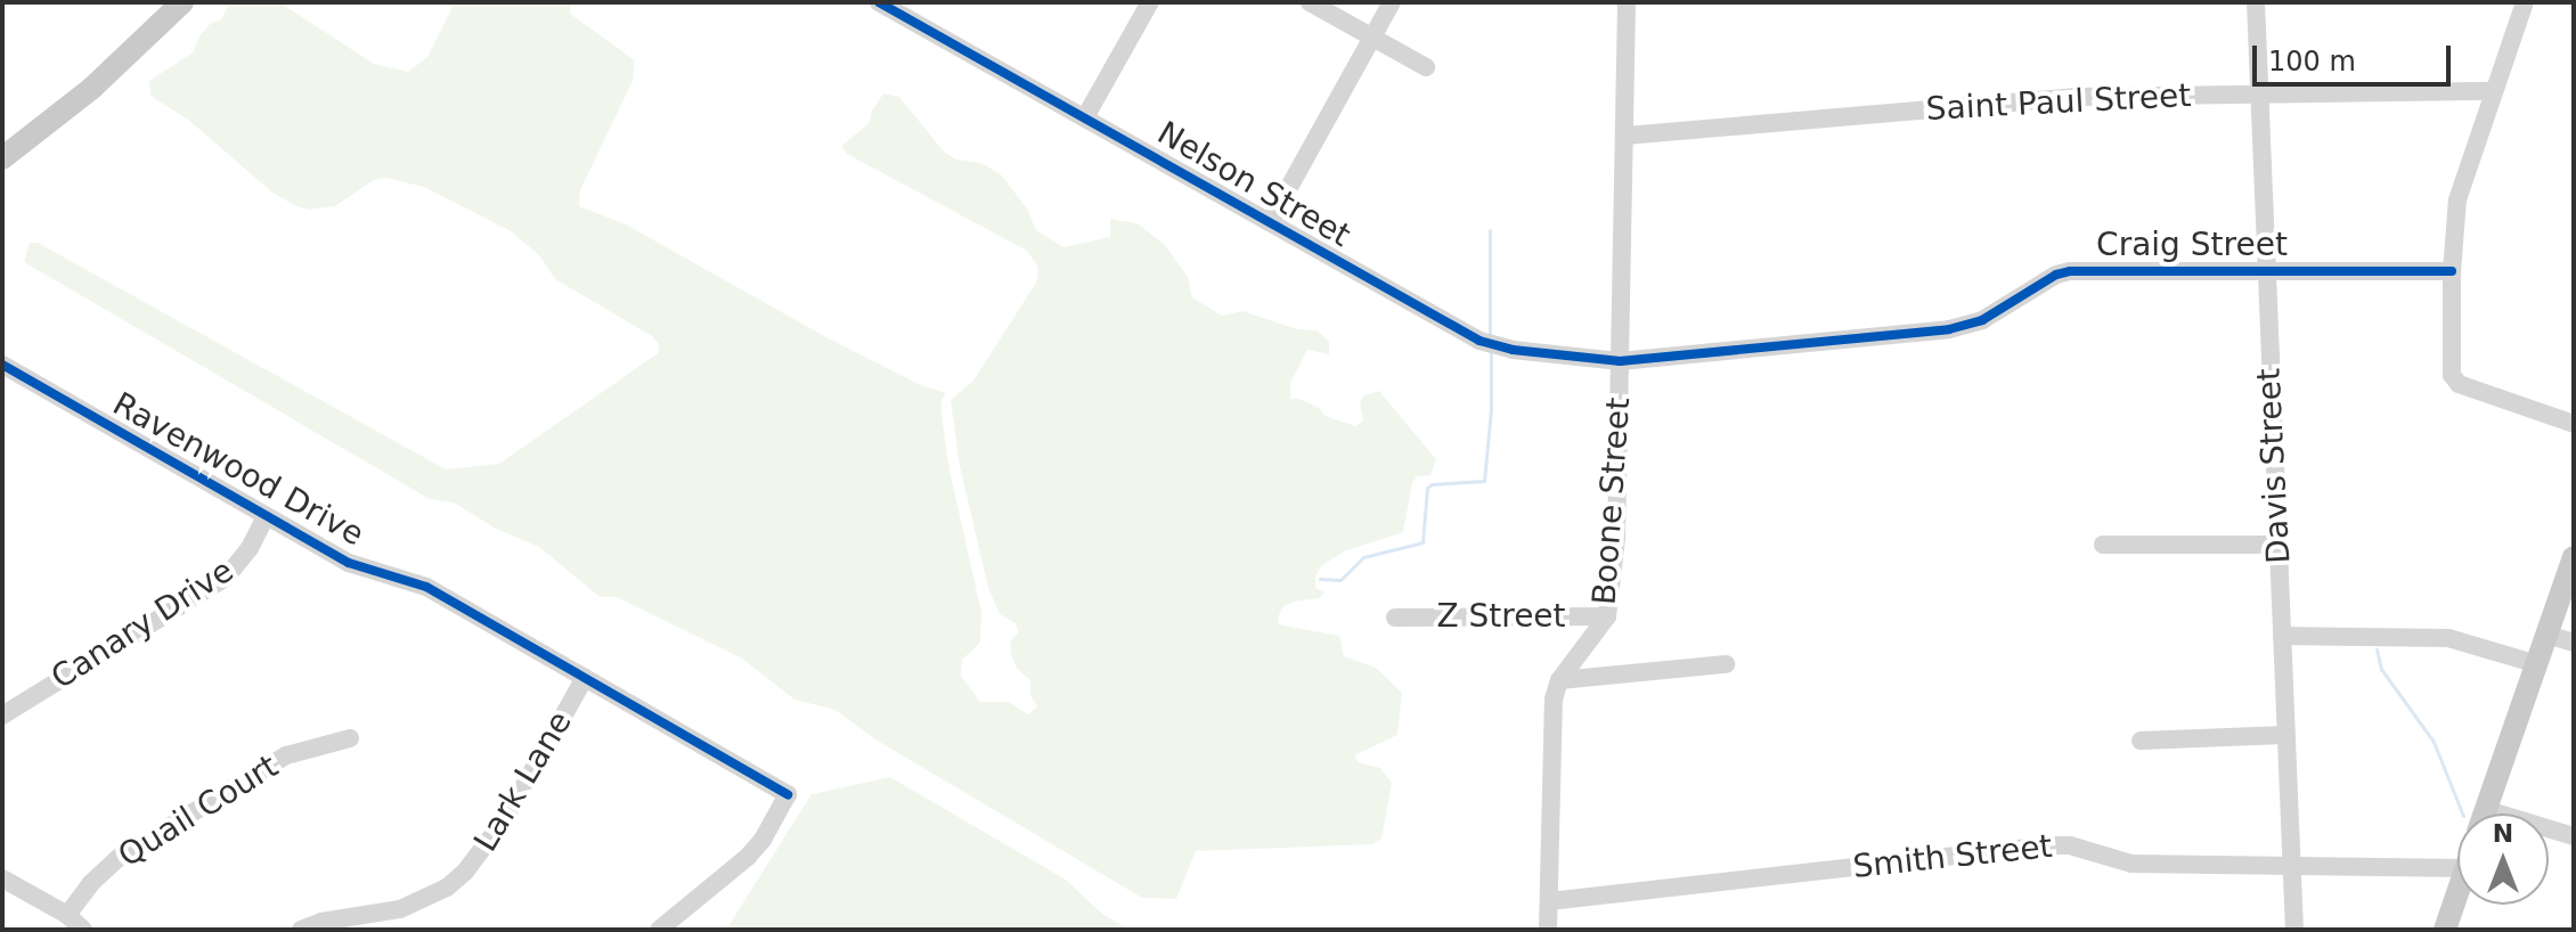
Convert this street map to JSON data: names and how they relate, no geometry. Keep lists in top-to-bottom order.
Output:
{
  "streets": {
    "street": [
      "Saint Paul Street",
      "Nelson Street",
      "Craig Street",
      "Davis Street",
      "Ravenwood Drive",
      "Boone Street",
      "Z Street",
      "Canary Drive",
      "Lark Lane",
      "Quail Court",
      "Smith Street"
    ]
  },
  "crossings": [
    ["Saint Paul Street", "Davis Street"],
    ["Saint Paul Street", "Boone Street"],
    ["Nelson Street", "Craig Street"],
    ["Nelson Street", "Boone Street"],
    ["Craig Street", "Davis Street"],
    ["Craig Street", "Boone Street"],
    ["Davis Street", "Smith Street"],
    ["Ravenwood Drive", "Canary Drive"],
    ["Ravenwood Drive", "Lark Lane"],
    ["Boone Street", "Z Street"],
    ["Boone Street", "Smith Street"]
  ],
  "scale_bar": "100 m",
  "north": "top"
}
